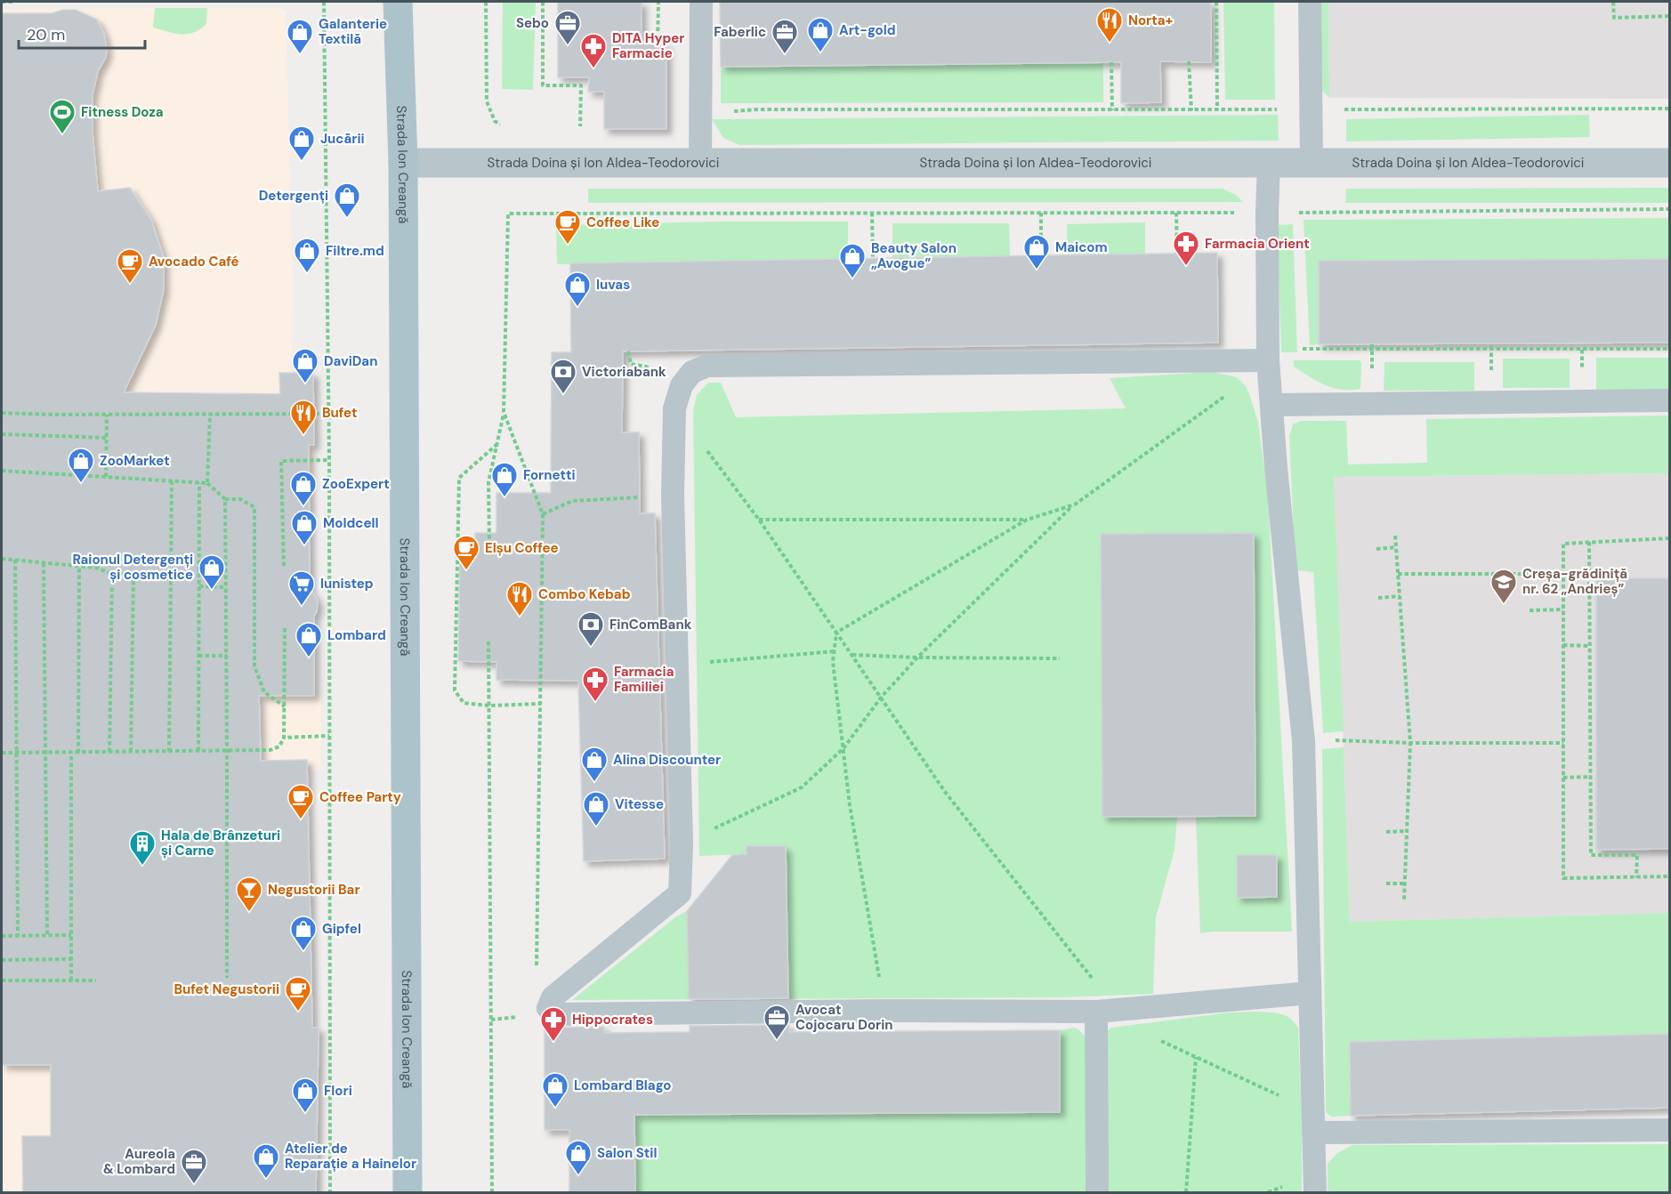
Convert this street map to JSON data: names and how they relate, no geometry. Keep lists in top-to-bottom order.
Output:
{
  "streets": {
    "main road": ["Strada Ion Creangă"],
    "street": ["Strada Doina și Ion Aldea-Teodorovici"]
  },
  "crossings": [
    ["Strada Doina și Ion Aldea-Teodorovici", "Strada Ion Creangă"]
  ],
  "places": {
    "restaurant": ["Norta+", "Bufet", "Combo Kebab"],
    "office": [
      "Sebo",
      "Faberlic",
      "Avocat Cojocaru Dorin",
      "Aureola & Lombard"
    ],
    "shop": [
      "Art-gold",
      "Galanterie Textilă",
      "Jucării",
      "Detergenți",
      "Maicom",
      "Filtre.md",
      "Beauty Salon „Avogue”",
      "Iuvas",
      "DaviDan",
      "ZooMarket",
      "Fornetti",
      "ZooExpert",
      "Moldcell",
      "Raionul Detergenți și cosmetice",
      "Lombard",
      "Alina Discounter",
      "Vitesse",
      "Gipfel",
      "Lombard Blago",
      "Flori",
      "Salon Stil",
      "Atelier de Reparație a Hainelor"
    ],
    "pharmacy": [
      "DITA Hyper Farmacie",
      "Farmacia Orient",
      "Farmacia Familiei",
      "Hippocrates"
    ],
    "sports": ["Fitness Doza"],
    "cafe": [
      "Coffee Like",
      "Avocado Café",
      "Elșu Coffee",
      "Coffee Party",
      "Bufet Negustorii"
    ],
    "bank": ["Victoriabank", "FinComBank"],
    "school or university": ["Creșa-grădiniță nr. 62 „Andrieș”"],
    "supermarket": ["Iunistep"],
    "building": ["Hala de Brânzeturi și Carne"],
    "bar": ["Negustorii Bar"]
  },
  "scale_bar": "20 m"
}
